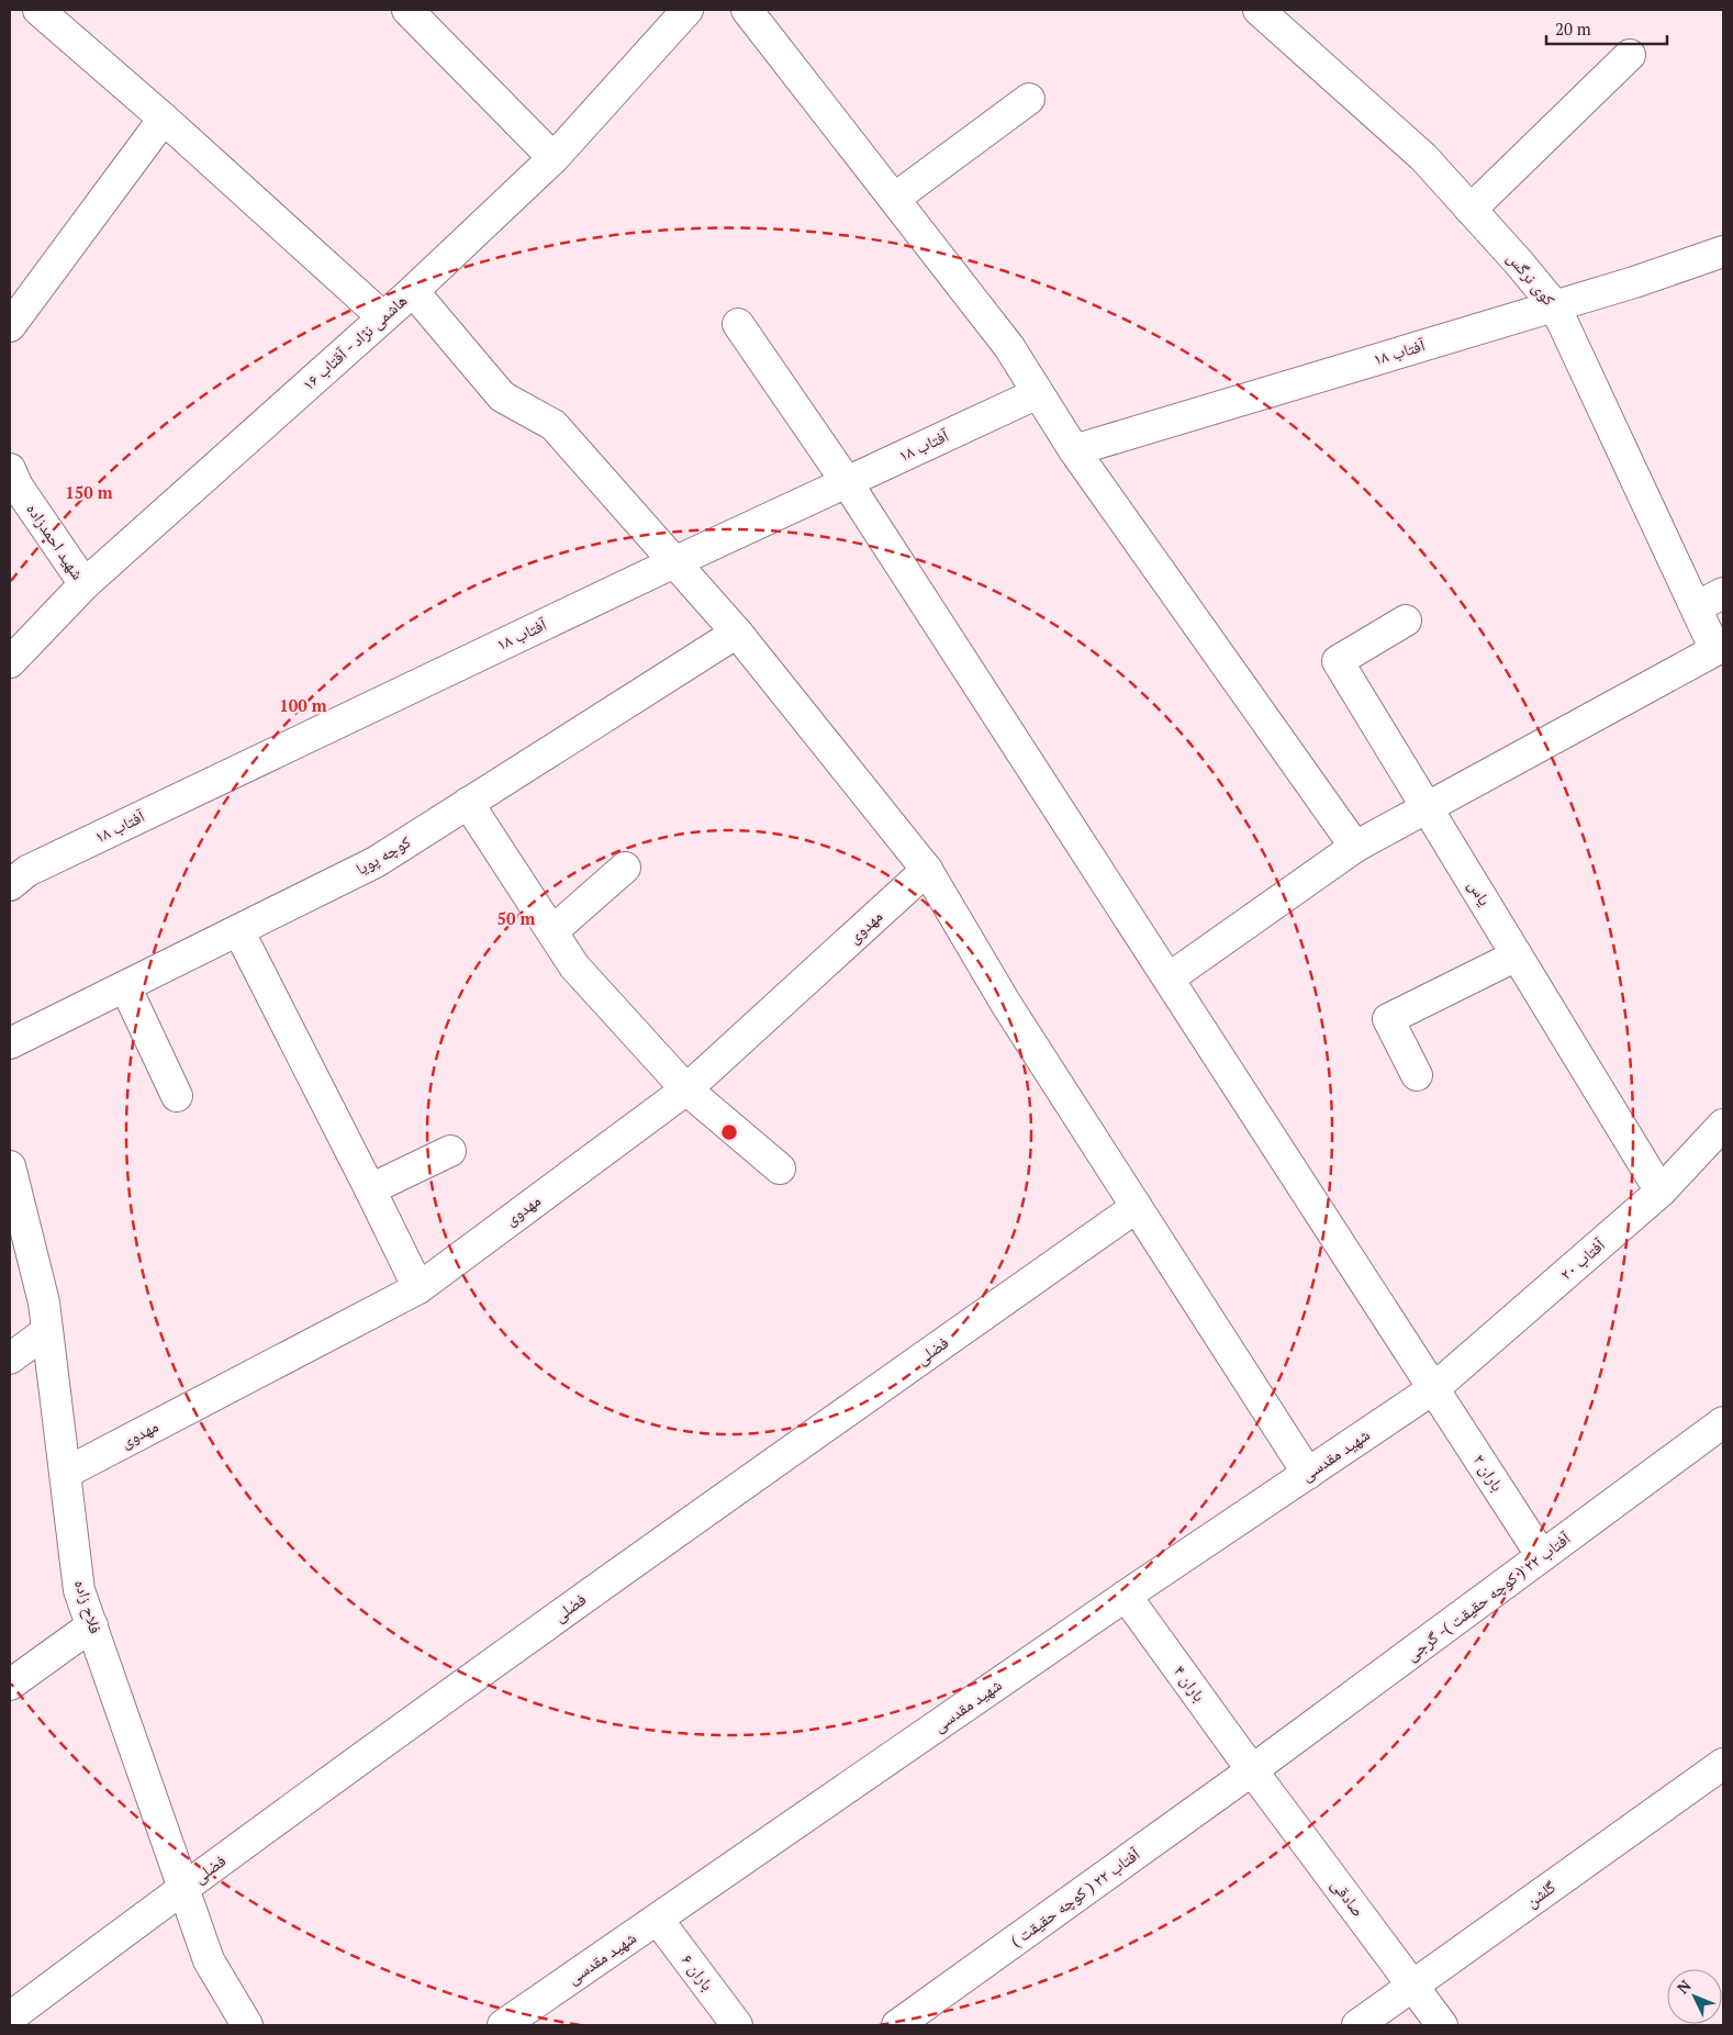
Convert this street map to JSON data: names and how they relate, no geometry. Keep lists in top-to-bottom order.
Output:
{
  "streets": {
    "street": [
      "کوی نرگس",
      "هاشمی نژاد - آقتاب ۱۶",
      "آفتاب ۱۸",
      "شهید احمدزاده",
      "کوچه پویا",
      "یاس",
      "مهدوی",
      "آفتاب ۲۰",
      "فضلی",
      "شهید مقدسی",
      "باران ۲",
      "آفتاب ۲۲ ( کوچه حقیقت )- گرجی",
      "فلاح زاده",
      "باران ۴",
      "گلشن",
      "آفتاب ۲۲ ( کوچه حقیقت )",
      "صادقی",
      "باران ۶"
    ]
  },
  "crossings": [
    ["کوی نرگس", "آفتاب ۱۸"],
    ["کوی نرگس", "یاس"],
    ["هاشمی نژاد - آقتاب ۱۶", "شهید احمدزاده"],
    ["آفتاب ۱۸", "باران ۲"],
    ["یاس", "آفتاب ۲۰"],
    ["مهدوی", "فلاح زاده"],
    ["آفتاب ۲۰", "شهید مقدسی"],
    ["آفتاب ۲۰", "باران ۲"],
    ["فضلی", "فلاح زاده"],
    ["شهید مقدسی", "باران ۲"],
    ["شهید مقدسی", "باران ۴"],
    ["شهید مقدسی", "باران ۶"],
    ["باران ۲", "آفتاب ۲۲ ( کوچه حقیقت )- گرجی"],
    ["آفتاب ۲۲ ( کوچه حقیقت )- گرجی", "باران ۴"],
    ["آفتاب ۲۲ ( کوچه حقیقت )- گرجی", "آفتاب ۲۲ ( کوچه حقیقت )"],
    ["آفتاب ۲۲ ( کوچه حقیقت )- گرجی", "صادقی"],
    ["باران ۴", "آفتاب ۲۲ ( کوچه حقیقت )"],
    ["باران ۴", "صادقی"],
    ["گلشن", "صادقی"],
    ["آفتاب ۲۲ ( کوچه حقیقت )", "صادقی"]
  ],
  "scale_bar": "20 m",
  "north": "top left",
  "rings": ["150 m", "100 m", "50 m"]
}
